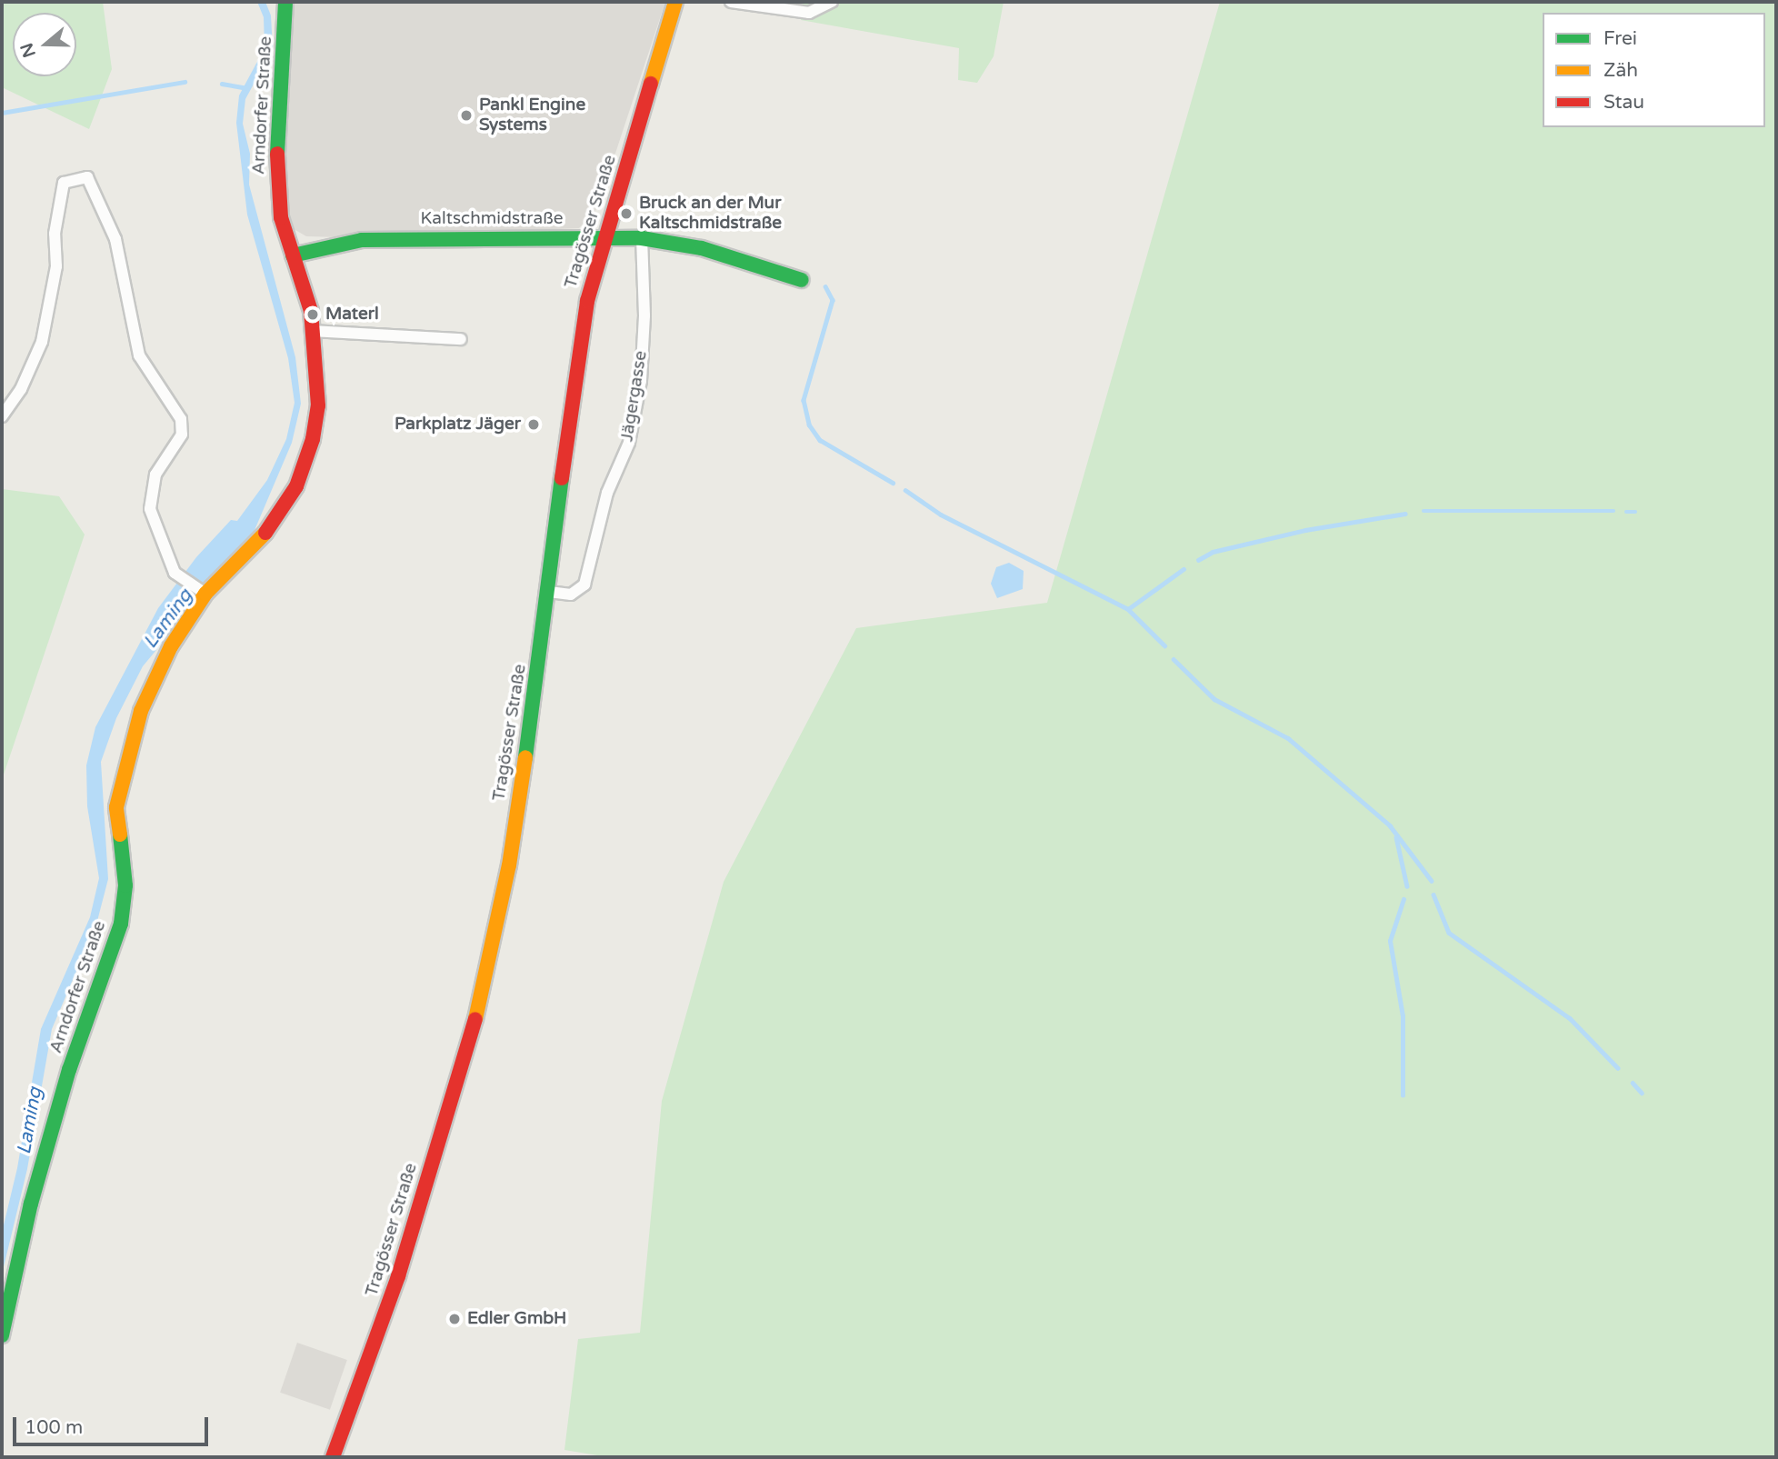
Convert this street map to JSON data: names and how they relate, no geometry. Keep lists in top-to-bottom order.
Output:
{
  "streets": {
    "street": [
      "Arndorfer Straße",
      "Kaltschmidstraße",
      "Tragösser Straße",
      "Jägergasse"
    ]
  },
  "crossings": [
    ["Arndorfer Straße", "Kaltschmidstraße"],
    ["Kaltschmidstraße", "Tragösser Straße"],
    ["Kaltschmidstraße", "Jägergasse"],
    ["Tragösser Straße", "Jägergasse"]
  ],
  "water": ["Laming"],
  "places": [
    "Pankl Engine Systems",
    "Bruck an der Mur Kaltschmidstraße",
    "Materl",
    "Parkplatz Jäger",
    "Edler GmbH"
  ],
  "legend": ["Frei", "Zäh", "Stau"],
  "scale_bar": "100 m",
  "north": "left"
}
